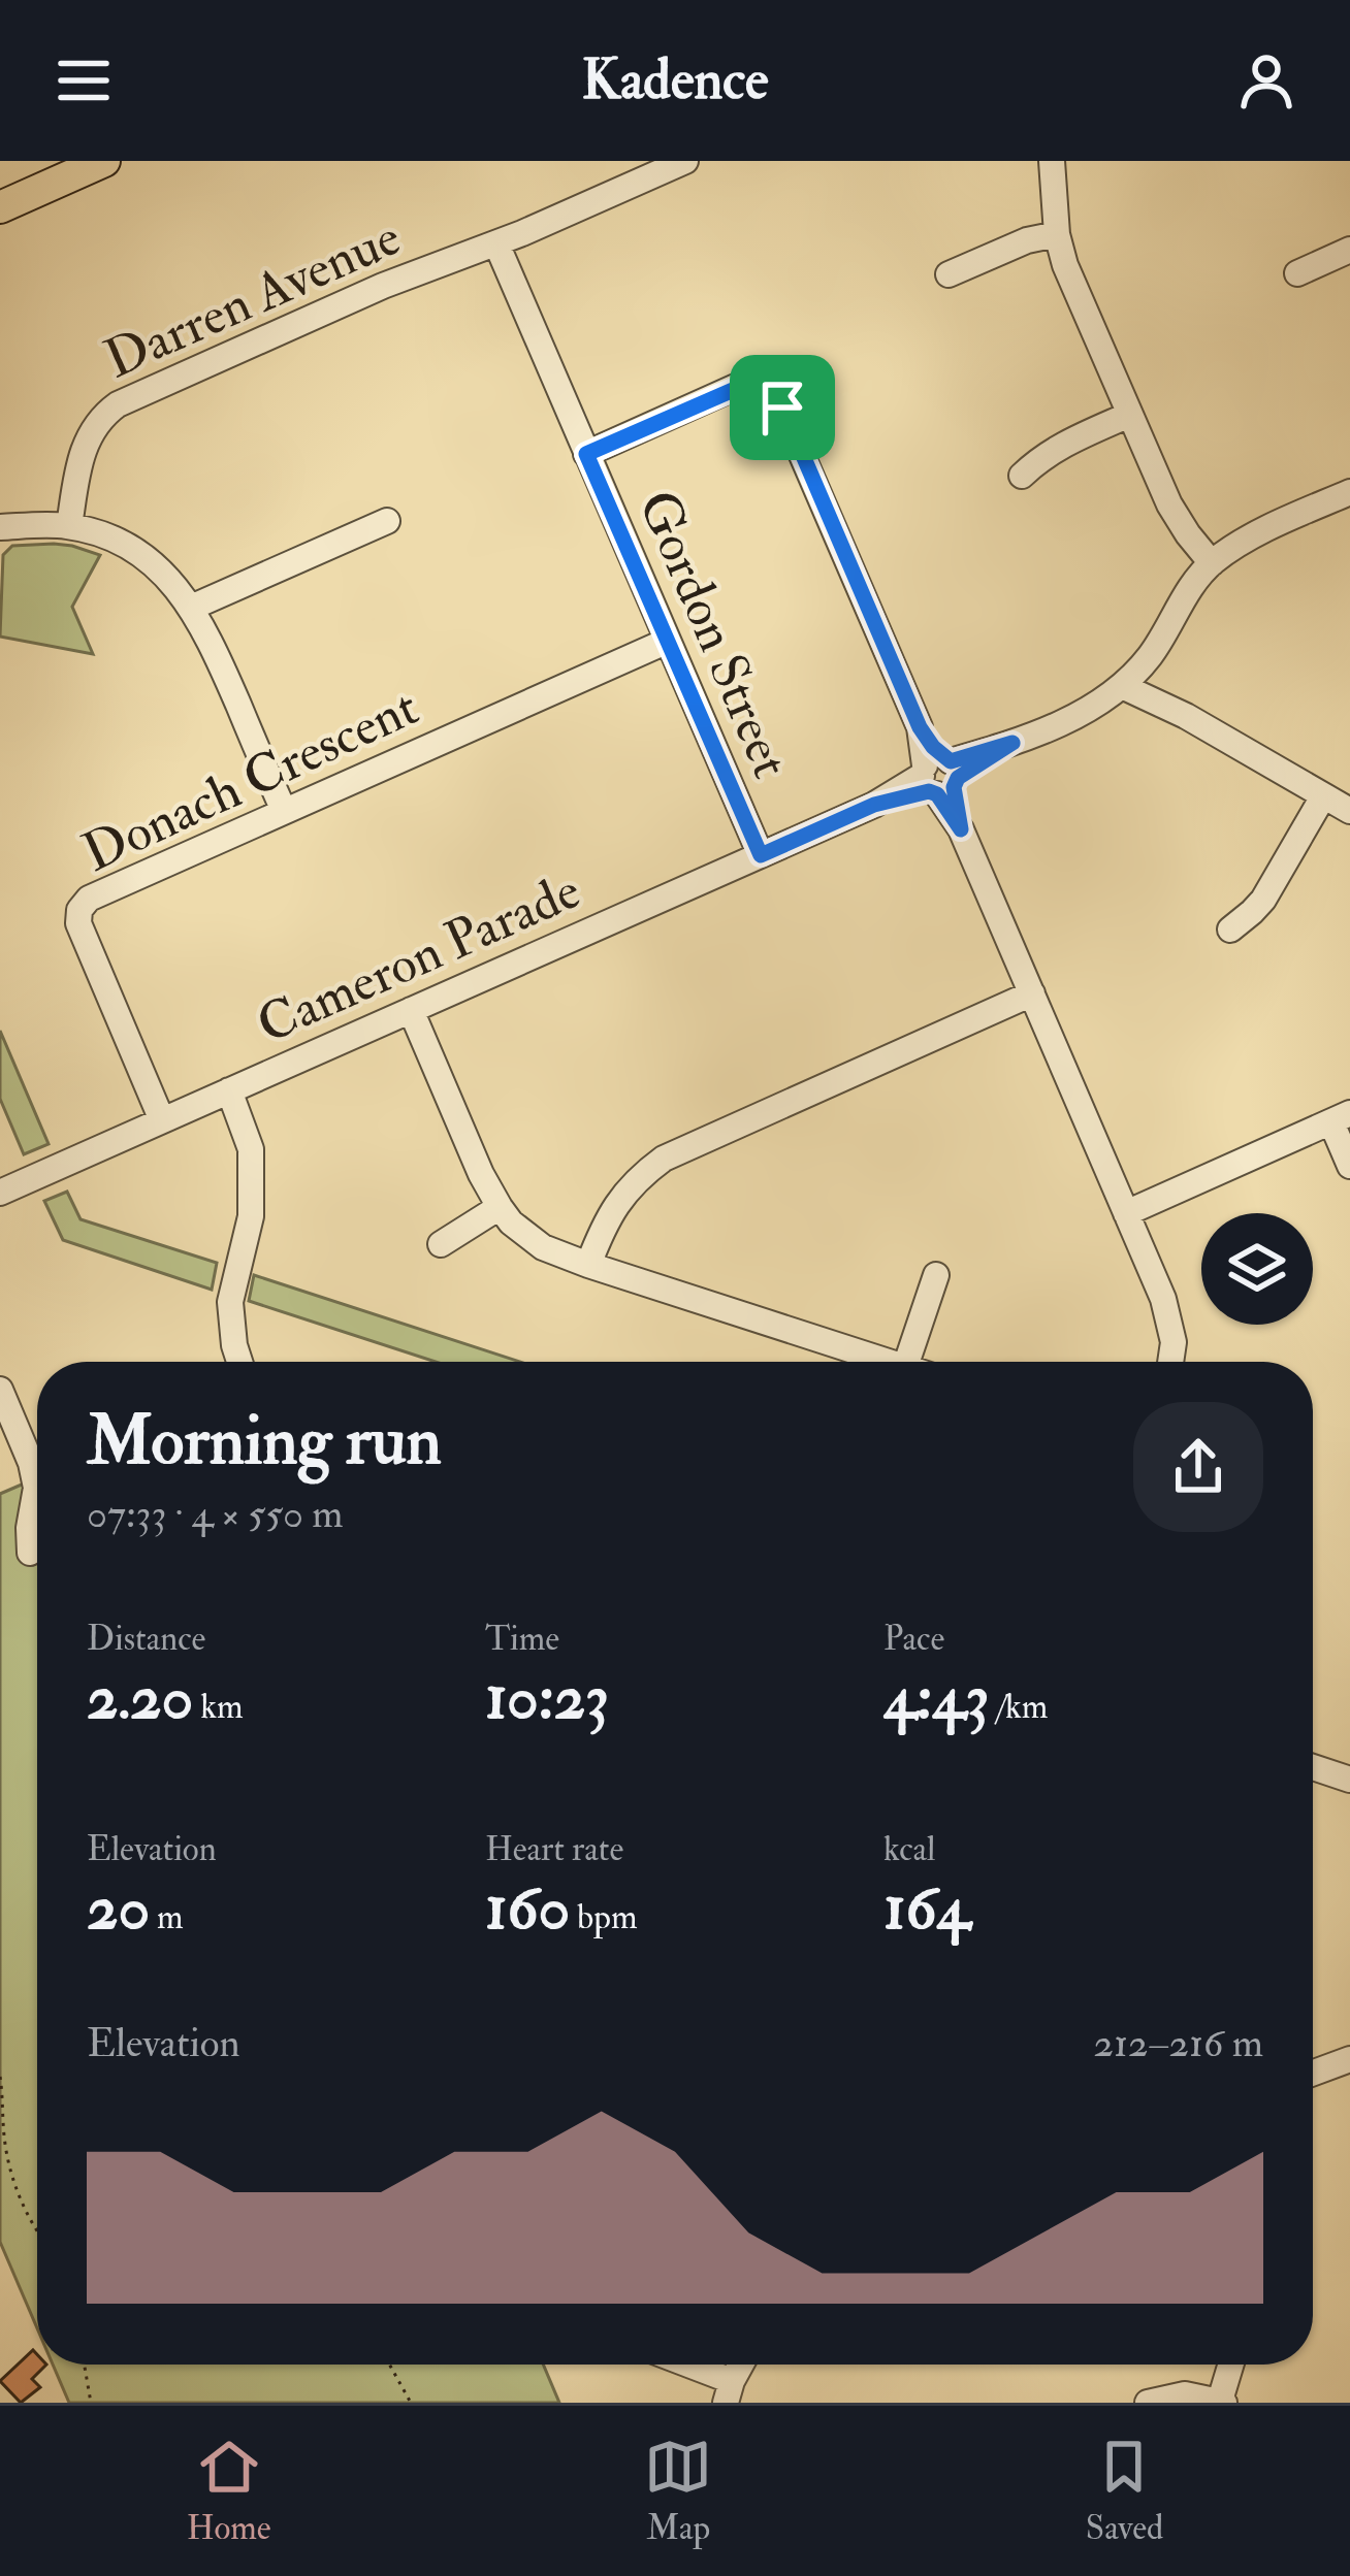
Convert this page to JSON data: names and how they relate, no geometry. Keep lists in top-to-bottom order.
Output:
{
  "streets": {
    "street": [
      "Darren Avenue",
      "Gordon Street",
      "Donach Crescent",
      "Cameron Parade"
    ]
  },
  "crossings": [
    ["Darren Avenue", "Gordon Street"],
    ["Gordon Street", "Donach Crescent"],
    ["Gordon Street", "Cameron Parade"],
    ["Donach Crescent", "Cameron Parade"]
  ],
  "page": {
    "header": "Kadence",
    "heading": ["Morning run", "07:33 · 4 × 550 m"],
    "stats": [
      ["Distance", "2.20 km"],
      ["Time", "10:23"],
      ["Pace", "4:43 /km"],
      ["Elevation", "20 m"],
      ["Heart rate", "160 bpm"],
      ["kcal", "164"]
    ],
    "chart": ["Elevation", "212–216 m"],
    "tabs": ["Home", "Map", "Saved"]
  }
}
